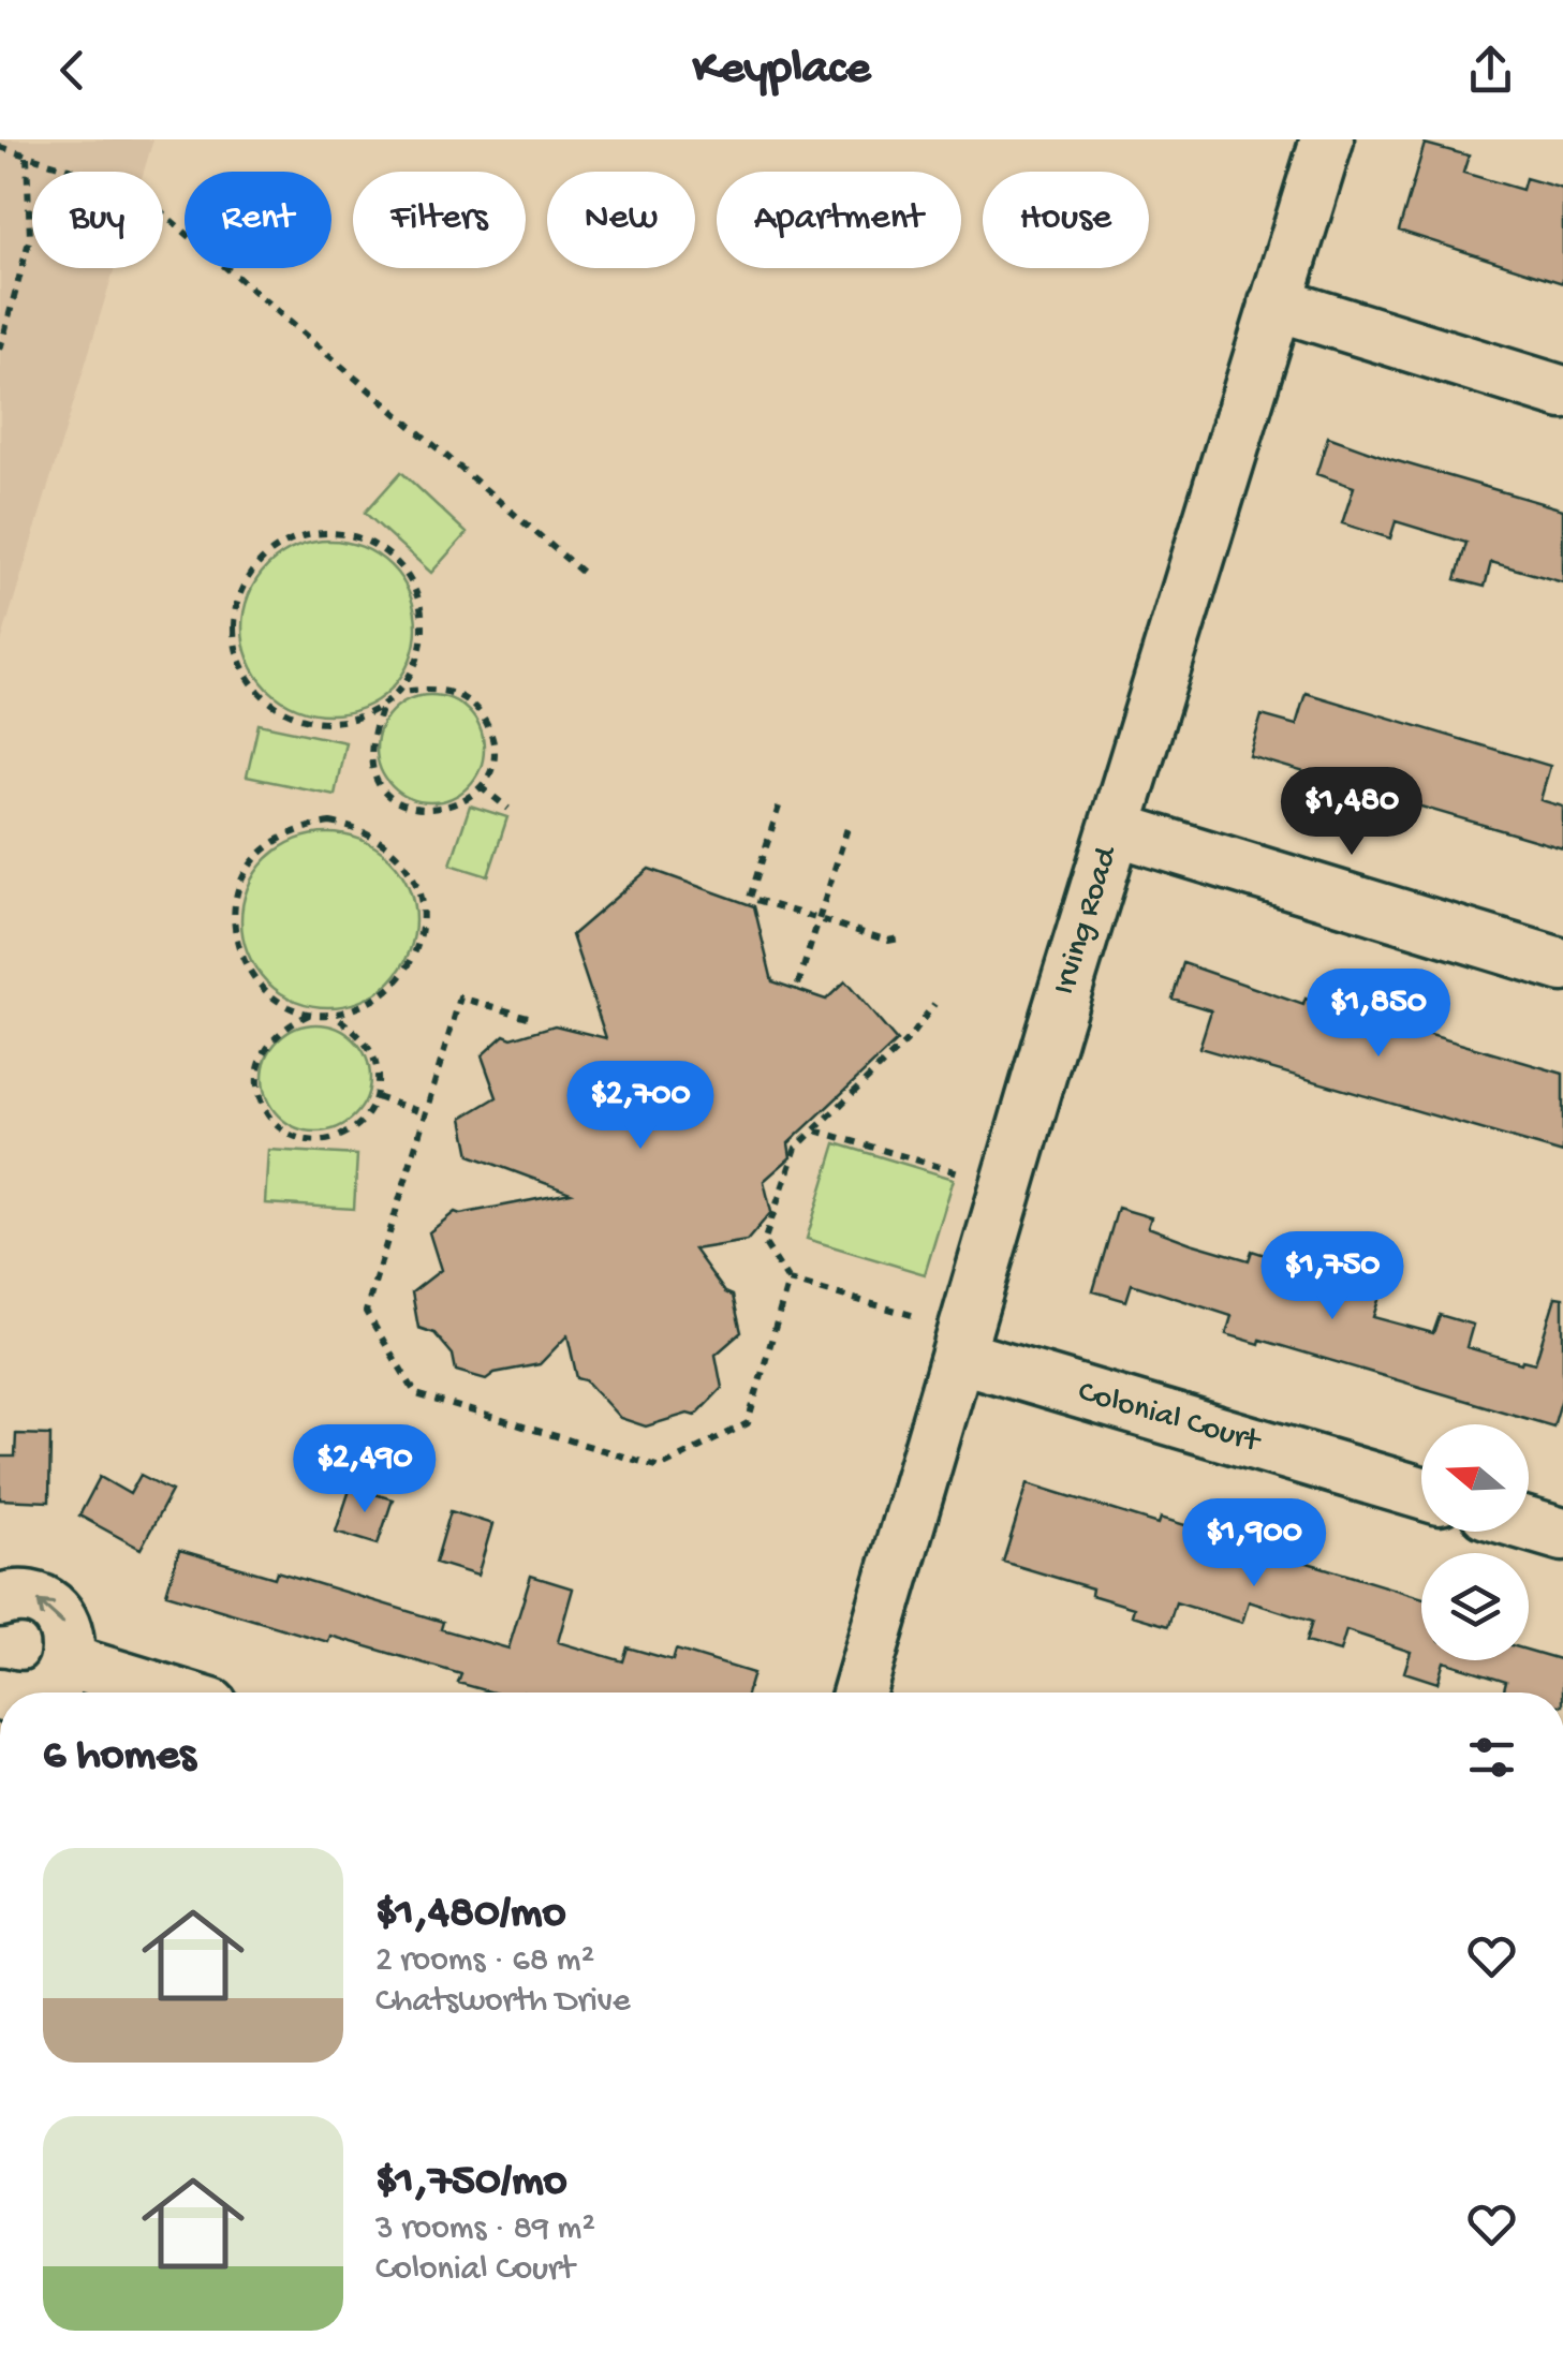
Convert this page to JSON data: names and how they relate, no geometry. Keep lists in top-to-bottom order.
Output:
{
  "streets": {
    "street": ["Irving Road", "Colonial Court"]
  },
  "crossings": [
    ["Irving Road", "Colonial Court"]
  ],
  "north": "left",
  "page": {
    "header": "Keyplace",
    "chip": [
      "Buy",
      "Rent",
      "Filters",
      "New",
      "Apartment",
      "House"
    ],
    "price": [
      "$1,480",
      "$1,850",
      "$2,700",
      "$1,750",
      "$2,490",
      "$1,900"
    ],
    "heading": "6 homes",
    "list": [
      {
        "name": "$1,480/mo",
        "note": "2 rooms · 68 m² · Chatsworth Drive"
      },
      {
        "name": "$1,750/mo",
        "note": "3 rooms · 89 m² · Colonial Court"
      }
    ]
  }
}
